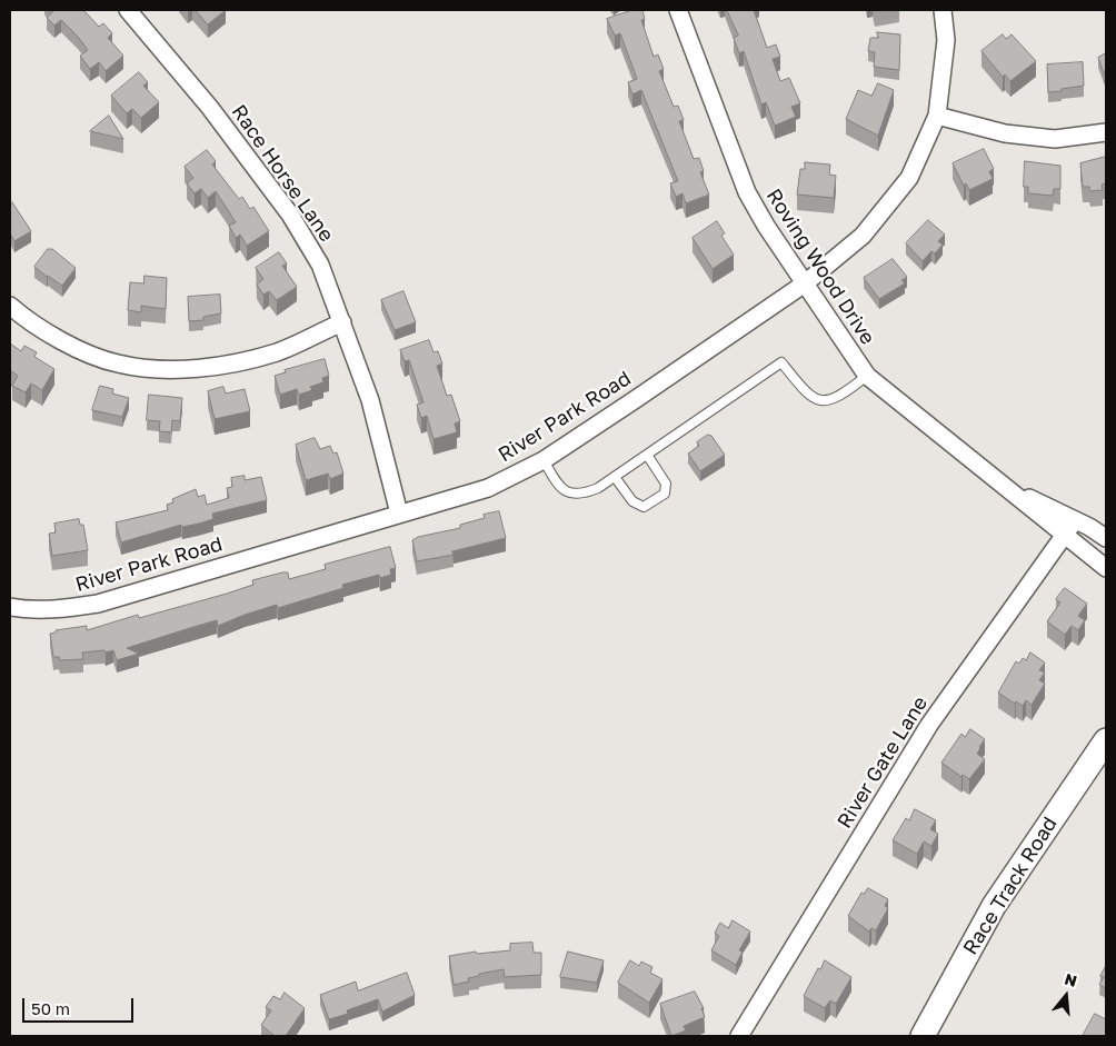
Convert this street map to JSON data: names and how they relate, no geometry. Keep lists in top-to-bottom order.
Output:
{
  "streets": {
    "street": [
      "Race Horse Lane",
      "Roving Wood Drive",
      "River Park Road",
      "River Gate Lane",
      "Race Track Road"
    ]
  },
  "crossings": [
    ["Race Horse Lane", "River Park Road"],
    ["Roving Wood Drive", "River Park Road"],
    ["Roving Wood Drive", "River Gate Lane"]
  ],
  "scale_bar": "50 m",
  "north": "top"
}
